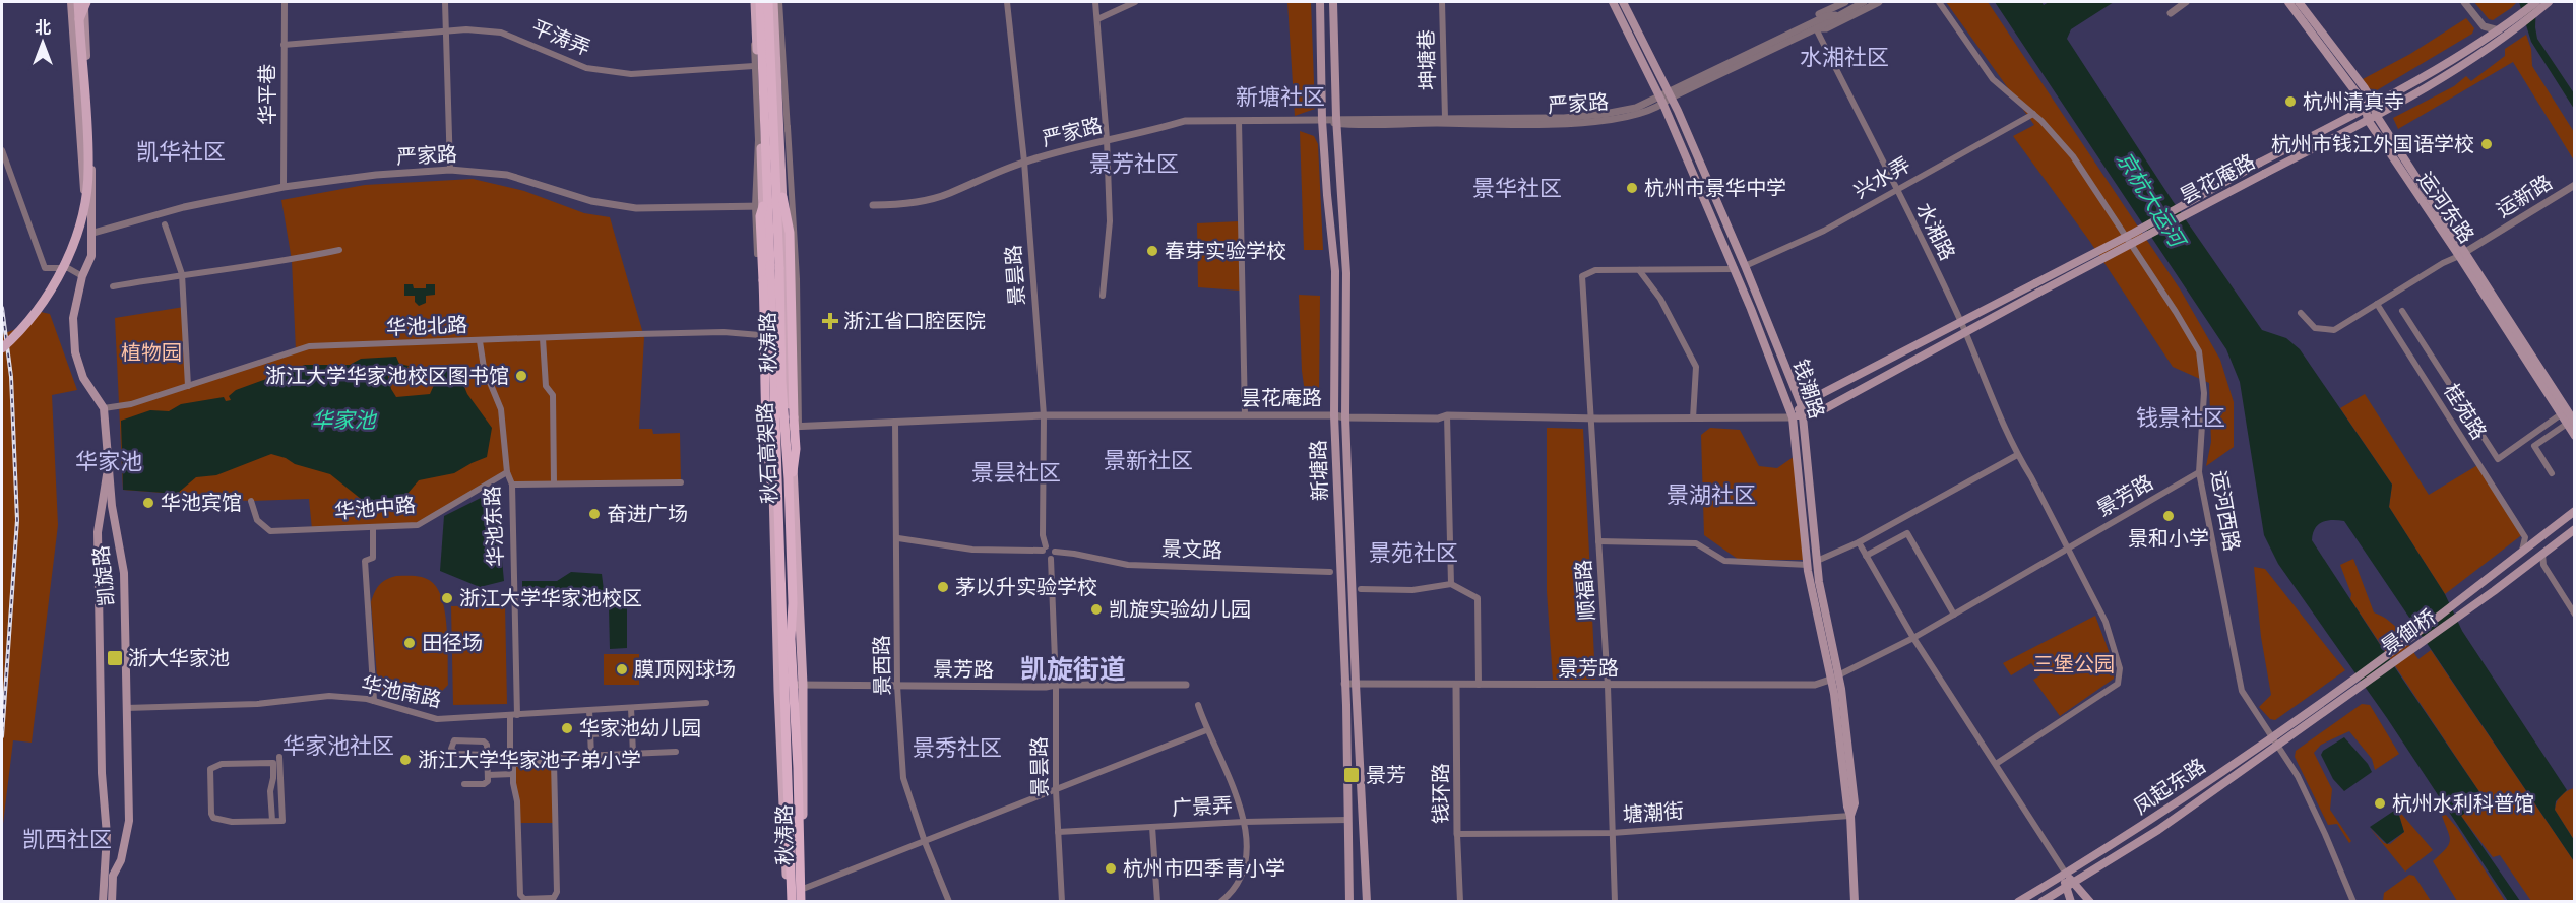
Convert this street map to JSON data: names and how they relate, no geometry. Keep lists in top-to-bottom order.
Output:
{
  "streets": {
    "highway": ["秋石高架路"],
    "main road": [
      "昙花庵路",
      "运河东路",
      "秋涛路",
      "钱潮路",
      "新塘路",
      "凯旋路",
      "景御桥",
      "凤起东路"
    ],
    "street": [
      "平涛弄",
      "坤塘巷",
      "华平巷",
      "严家路",
      "兴水弄",
      "运新路",
      "水湘路",
      "景昙路",
      "华池北路",
      "桂苑路",
      "景芳路",
      "华池中路",
      "运河西路",
      "华池东路",
      "景文路",
      "顺福路",
      "景西路",
      "华池南路",
      "钱环路",
      "广景弄",
      "塘潮街"
    ]
  },
  "crossings": [
    ["平涛弄", "华平巷"],
    ["坤塘巷", "严家路"],
    ["华平巷", "严家路"],
    ["严家路", "水湘路"],
    ["严家路", "景昙路"],
    ["严家路", "秋涛路"],
    ["严家路", "钱潮路"],
    ["严家路", "新塘路"],
    ["严家路", "凯旋路"],
    ["兴水弄", "水湘路"],
    ["兴水弄", "钱潮路"],
    ["兴水弄", "运河西路"],
    ["昙花庵路", "运河东路"],
    ["昙花庵路", "水湘路"],
    ["昙花庵路", "景昙路"],
    ["昙花庵路", "秋涛路"],
    ["昙花庵路", "钱潮路"],
    ["昙花庵路", "新塘路"],
    ["昙花庵路", "顺福路"],
    ["昙花庵路", "景西路"],
    ["运新路", "运河东路"],
    ["水湘路", "景芳路"],
    ["景昙路", "景芳路"],
    ["景昙路", "景文路"],
    ["景昙路", "广景弄"],
    ["华池北路", "华池东路"],
    ["华池北路", "凯旋路"],
    ["秋涛路", "秋石高架路"],
    ["秋涛路", "景芳路"],
    ["钱潮路", "景芳路"],
    ["钱潮路", "塘潮街"],
    ["新塘路", "景芳路"],
    ["新塘路", "广景弄"],
    ["景芳路", "运河西路"],
    ["景芳路", "顺福路"],
    ["景芳路", "景西路"],
    ["景芳路", "钱环路"],
    ["华池中路", "华池东路"],
    ["运河西路", "凤起东路"],
    ["华池东路", "华池南路"],
    ["凯旋路", "华池南路"],
    ["顺福路", "塘潮街"],
    ["景御桥", "凤起东路"],
    ["钱环路", "塘潮街"]
  ],
  "districts": [
    "水湘社区",
    "新塘社区",
    "凯华社区",
    "景芳社区",
    "景华社区",
    "钱景社区",
    "景新社区",
    "华家池",
    "景昙社区",
    "景湖社区",
    "景苑社区",
    "凯旋街道",
    "华家池社区",
    "景秀社区",
    "凯西社区"
  ],
  "water": ["京杭大运河", "华家池"],
  "parks": ["植物园", "三堡公园"],
  "places": {
    "other": [
      "杭州清真寺",
      "杭州市钱江外国语学校",
      "杭州市景华中学",
      "春芽实验学校",
      "浙江大学华家池校区图书馆",
      "华池宾馆",
      "奋进广场",
      "景和小学",
      "茅以升实验学校",
      "浙江大学华家池校区",
      "凯旋实验幼儿园",
      "田径场",
      "膜顶网球场",
      "华家池幼儿园",
      "浙江大学华家池子弟小学",
      "杭州水利科普馆",
      "杭州市四季青小学"
    ],
    "health": ["浙江省口腔医院"],
    "transit": ["浙大华家池", "景芳"]
  },
  "north": "top"
}
